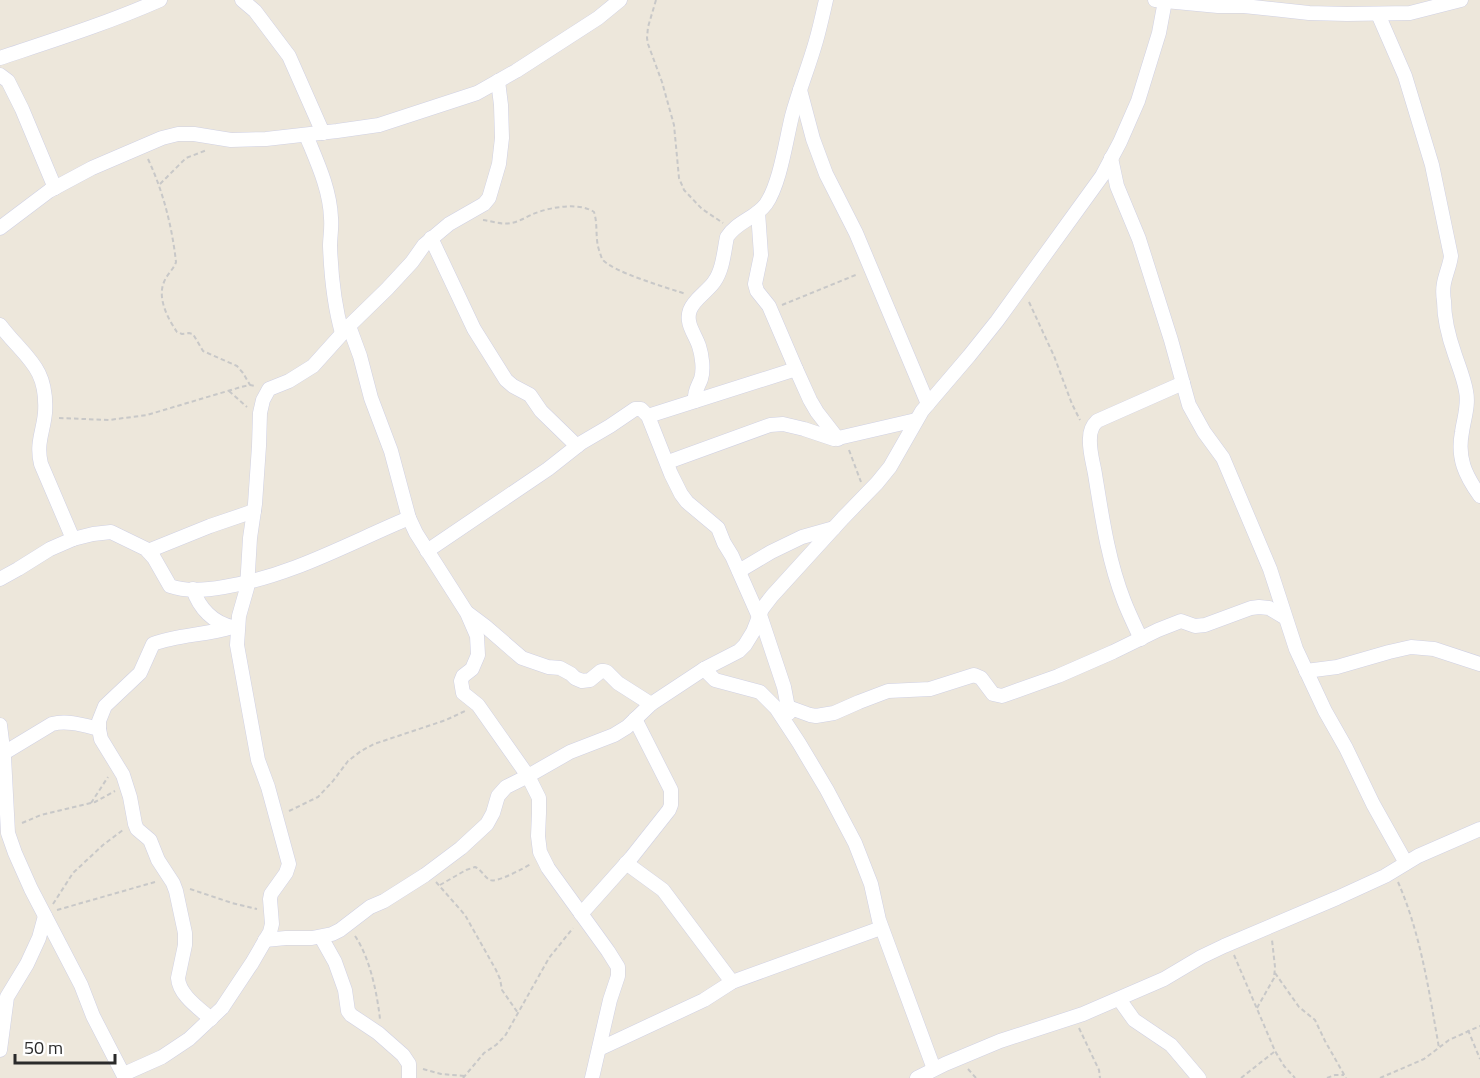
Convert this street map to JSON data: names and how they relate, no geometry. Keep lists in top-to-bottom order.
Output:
{
  "scale_bar": "50 m"
}
